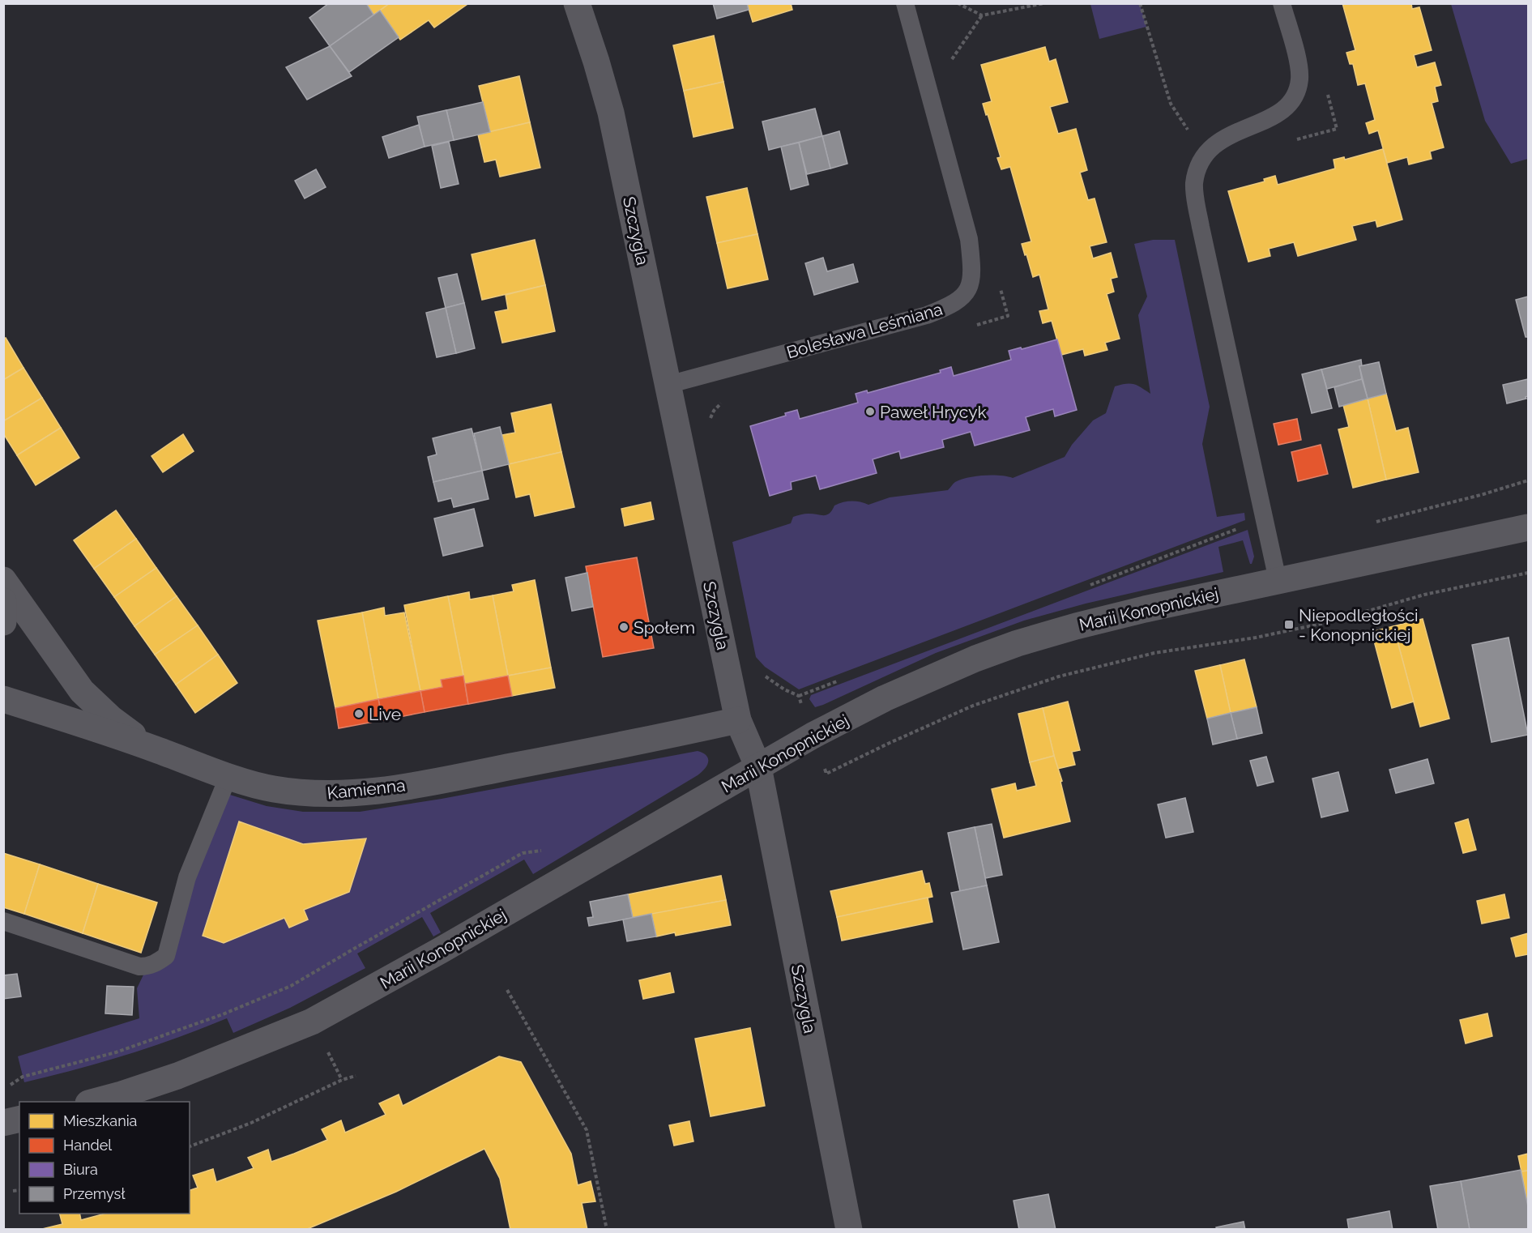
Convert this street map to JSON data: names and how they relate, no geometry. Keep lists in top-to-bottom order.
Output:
{
  "streets": {
    "street": ["Szczygla", "Marii Konopnickiej", "Kamienna"],
    "lane": ["Bolesława Leśmiana"]
  },
  "crossings": [
    ["Szczygla", "Bolesława Leśmiana"],
    ["Szczygla", "Marii Konopnickiej"],
    ["Szczygla", "Kamienna"]
  ],
  "places": {
    "other": ["Paweł Hrycyk", "Społem", "Live"],
    "transit": ["Niepodległości - Konopnickiej"]
  },
  "legend": [
    "Mieszkania",
    "Handel",
    "Biura",
    "Przemysł"
  ]
}
